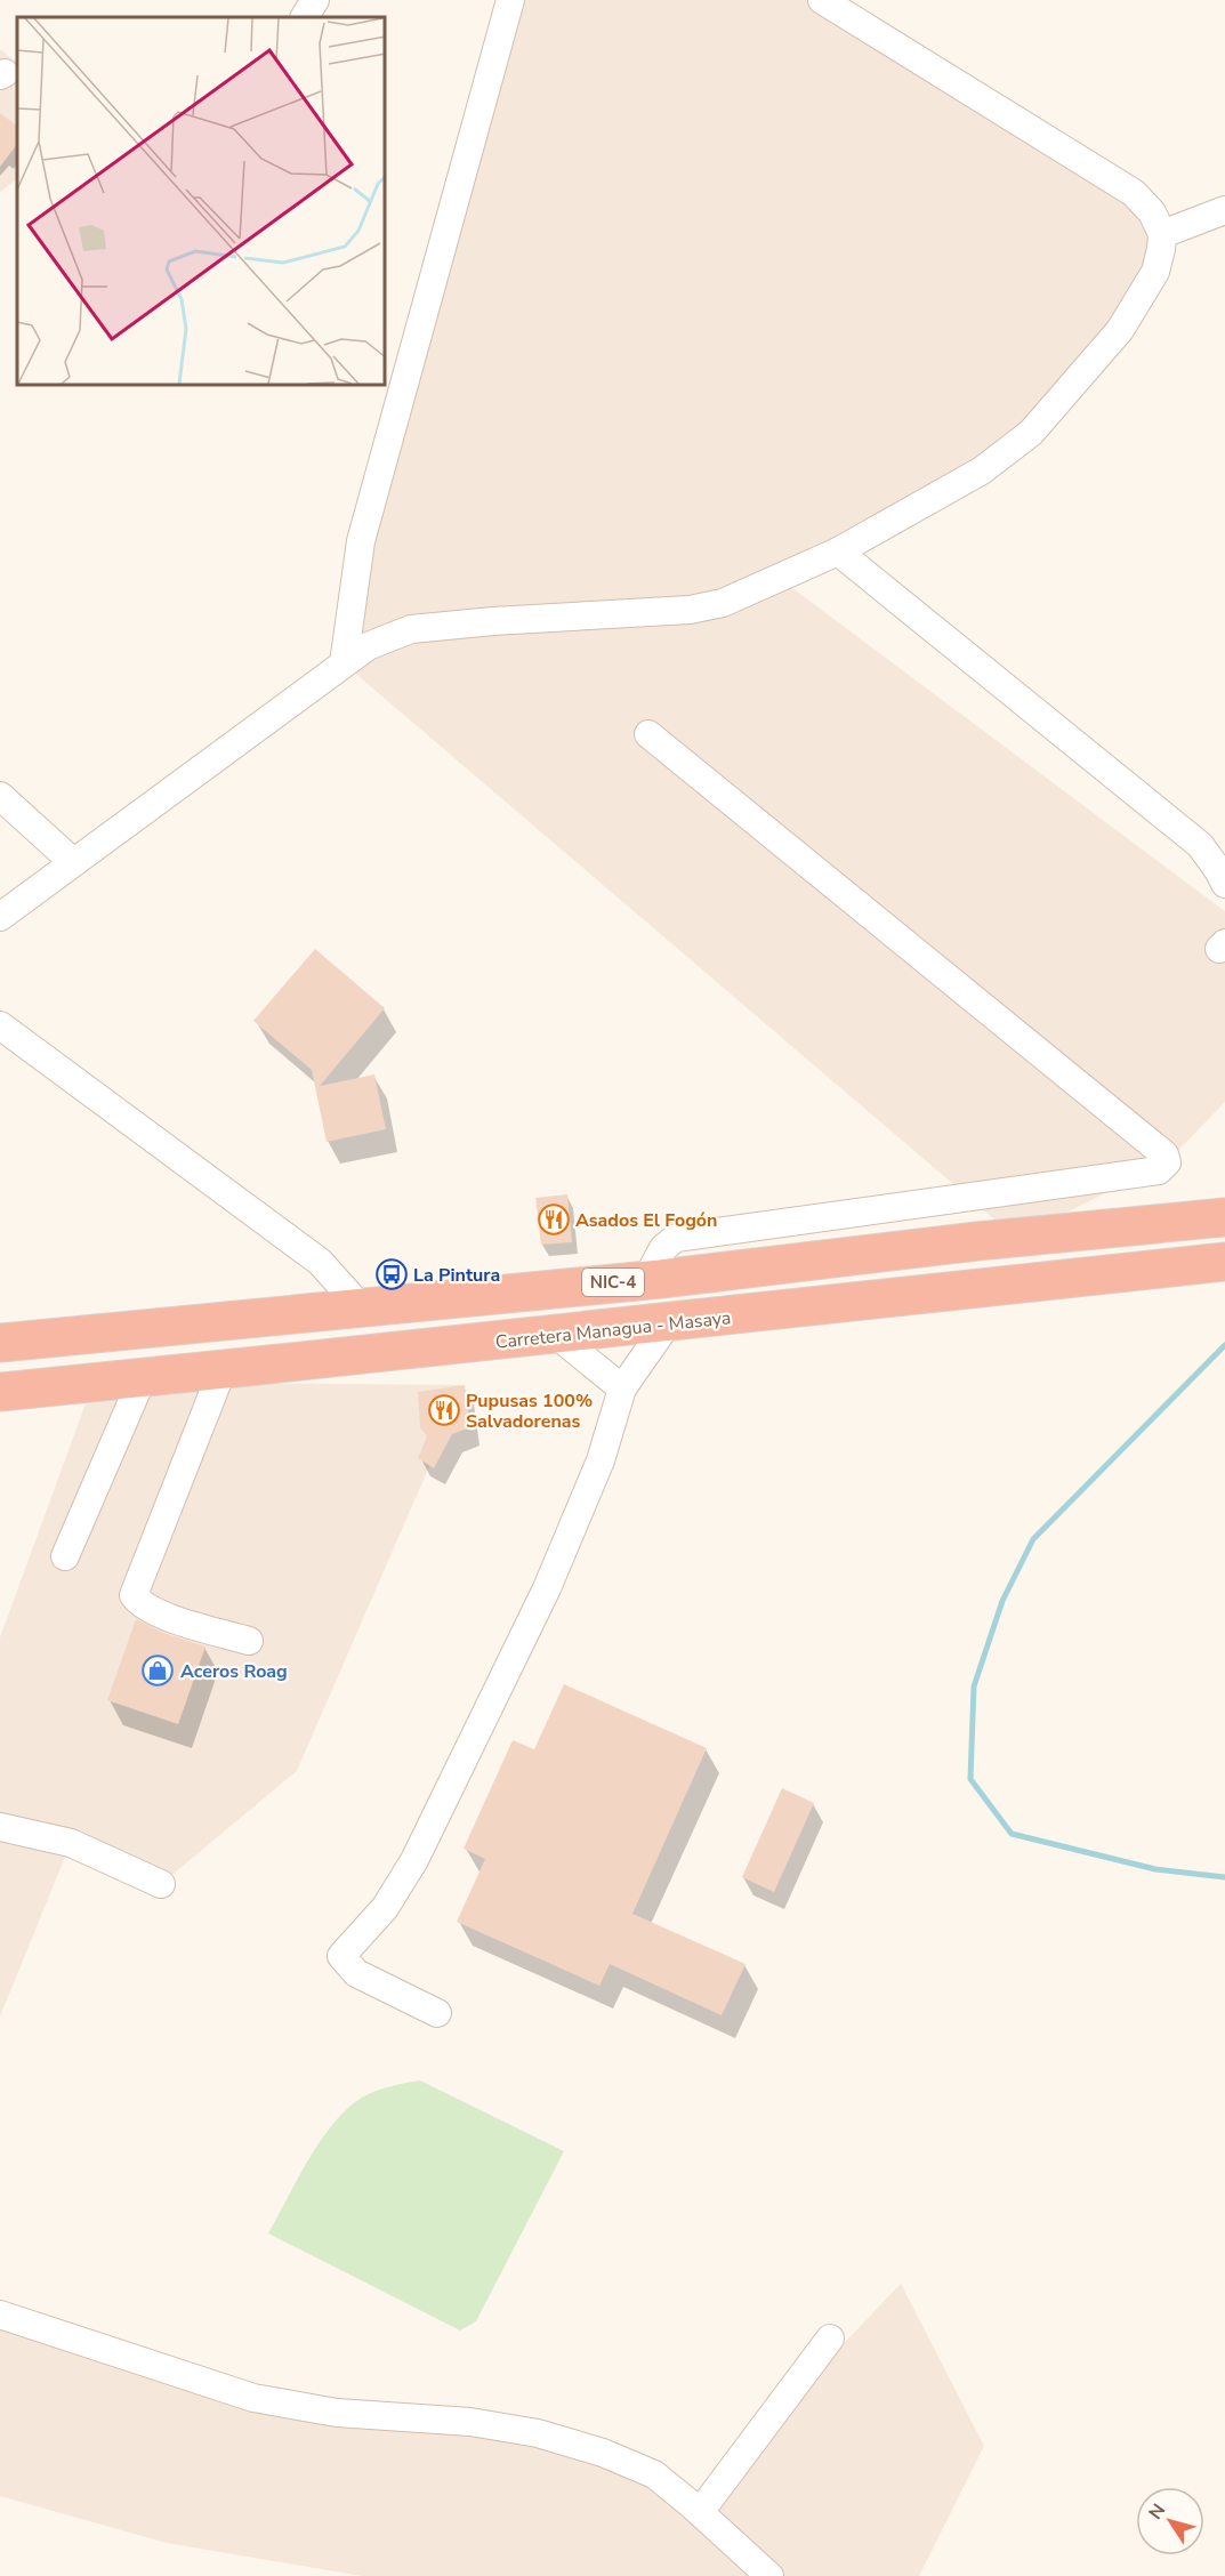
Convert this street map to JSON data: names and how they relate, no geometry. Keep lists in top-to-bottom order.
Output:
{
  "streets": {
    "highway": ["NIC-4", "Carretera Managua - Masaya"]
  },
  "places": {
    "restaurant": ["Asados El Fogón", "Pupusas 100% Salvadorenas"],
    "bus stop": ["La Pintura"],
    "shop": ["Aceros Roag"]
  },
  "north": "top left"
}
